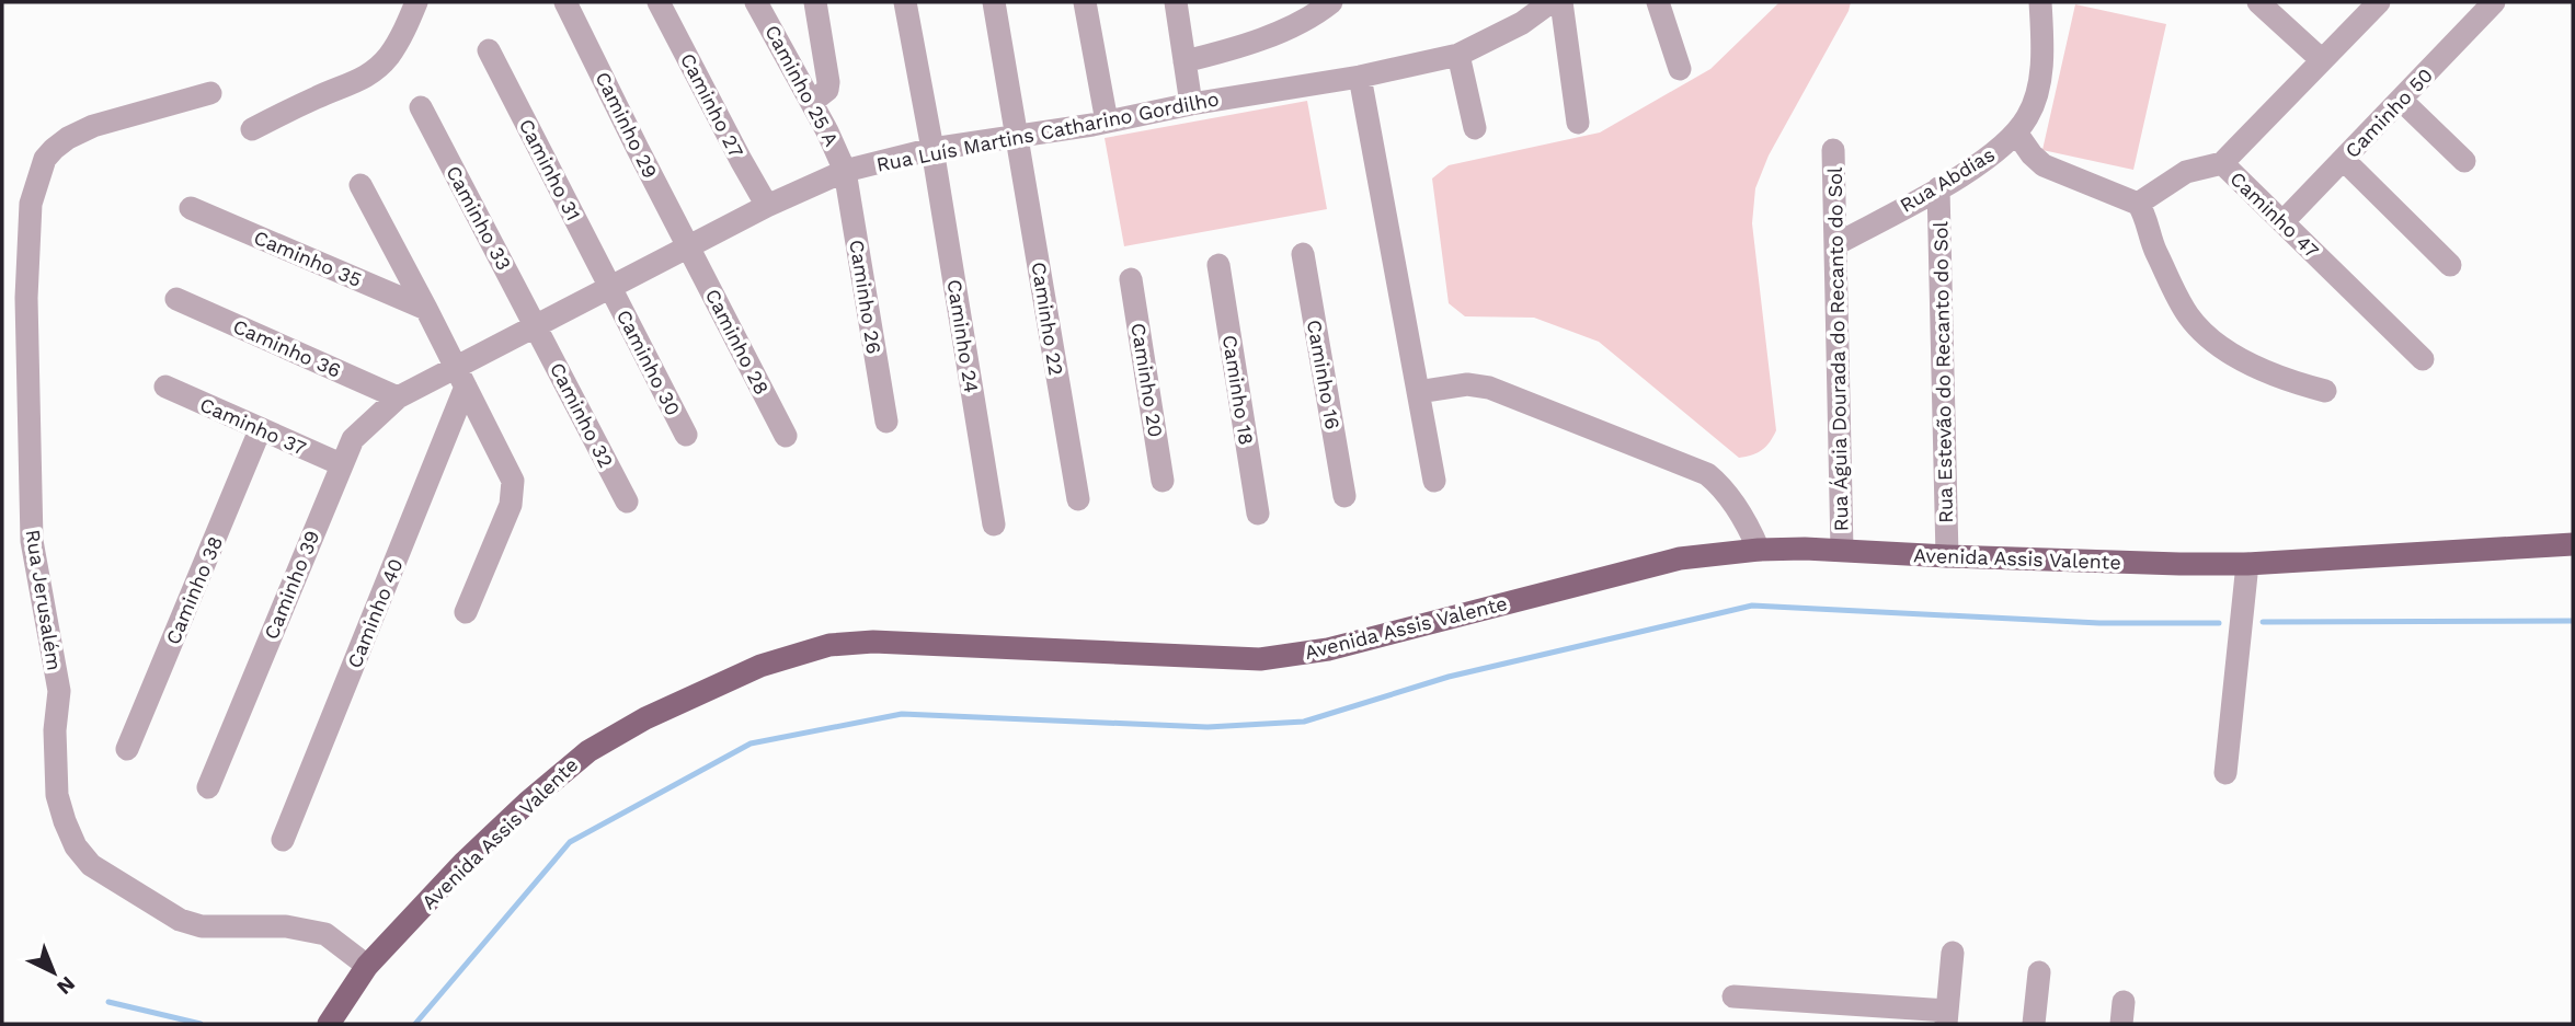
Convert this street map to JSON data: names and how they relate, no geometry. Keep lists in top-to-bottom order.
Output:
{
  "streets": {
    "main road": ["Avenida Assis Valente"],
    "street": [
      "Caminho 25 A",
      "Caminho 27",
      "Caminho 50",
      "Caminho 29",
      "Rua Luís Martins Catharino Gordilho",
      "Caminho 31",
      "Rua Abdias",
      "Caminho 47",
      "Caminho 33",
      "Caminho 35",
      "Caminho 26",
      "Caminho 22",
      "Caminho 24",
      "Caminho 28",
      "Caminho 36",
      "Rua Águia Dourada do Recanto do Sol",
      "Caminho 30",
      "Rua Estevão do Recanto do Sol",
      "Caminho 16",
      "Caminho 20",
      "Caminho 18",
      "Caminho 32",
      "Caminho 37",
      "Caminho 39",
      "Caminho 38",
      "Rua Jerusalém",
      "Caminho 40"
    ]
  },
  "crossings": [
    ["Caminho 25 A", "Rua Luís Martins Catharino Gordilho"],
    ["Caminho 25 A", "Caminho 26"],
    ["Caminho 27", "Rua Luís Martins Catharino Gordilho"],
    ["Caminho 50", "Caminho 47"],
    ["Caminho 29", "Rua Luís Martins Catharino Gordilho"],
    ["Caminho 29", "Caminho 28"],
    ["Rua Luís Martins Catharino Gordilho", "Caminho 31"],
    ["Rua Luís Martins Catharino Gordilho", "Caminho 33"],
    ["Rua Luís Martins Catharino Gordilho", "Caminho 26"],
    ["Rua Luís Martins Catharino Gordilho", "Caminho 22"],
    ["Rua Luís Martins Catharino Gordilho", "Caminho 24"],
    ["Rua Luís Martins Catharino Gordilho", "Caminho 28"],
    ["Rua Luís Martins Catharino Gordilho", "Caminho 36"],
    ["Rua Luís Martins Catharino Gordilho", "Caminho 30"],
    ["Rua Luís Martins Catharino Gordilho", "Caminho 32"],
    ["Rua Luís Martins Catharino Gordilho", "Caminho 39"],
    ["Rua Luís Martins Catharino Gordilho", "Caminho 40"],
    ["Caminho 31", "Caminho 30"],
    ["Rua Abdias", "Rua Águia Dourada do Recanto do Sol"],
    ["Rua Abdias", "Rua Estevão do Recanto do Sol"],
    ["Caminho 33", "Caminho 32"],
    ["Caminho 36", "Caminho 39"],
    ["Rua Águia Dourada do Recanto do Sol", "Avenida Assis Valente"],
    ["Rua Estevão do Recanto do Sol", "Avenida Assis Valente"],
    ["Caminho 37", "Caminho 39"],
    ["Caminho 37", "Caminho 38"],
    ["Avenida Assis Valente", "Rua Jerusalém"]
  ],
  "north": "bottom right"
}
